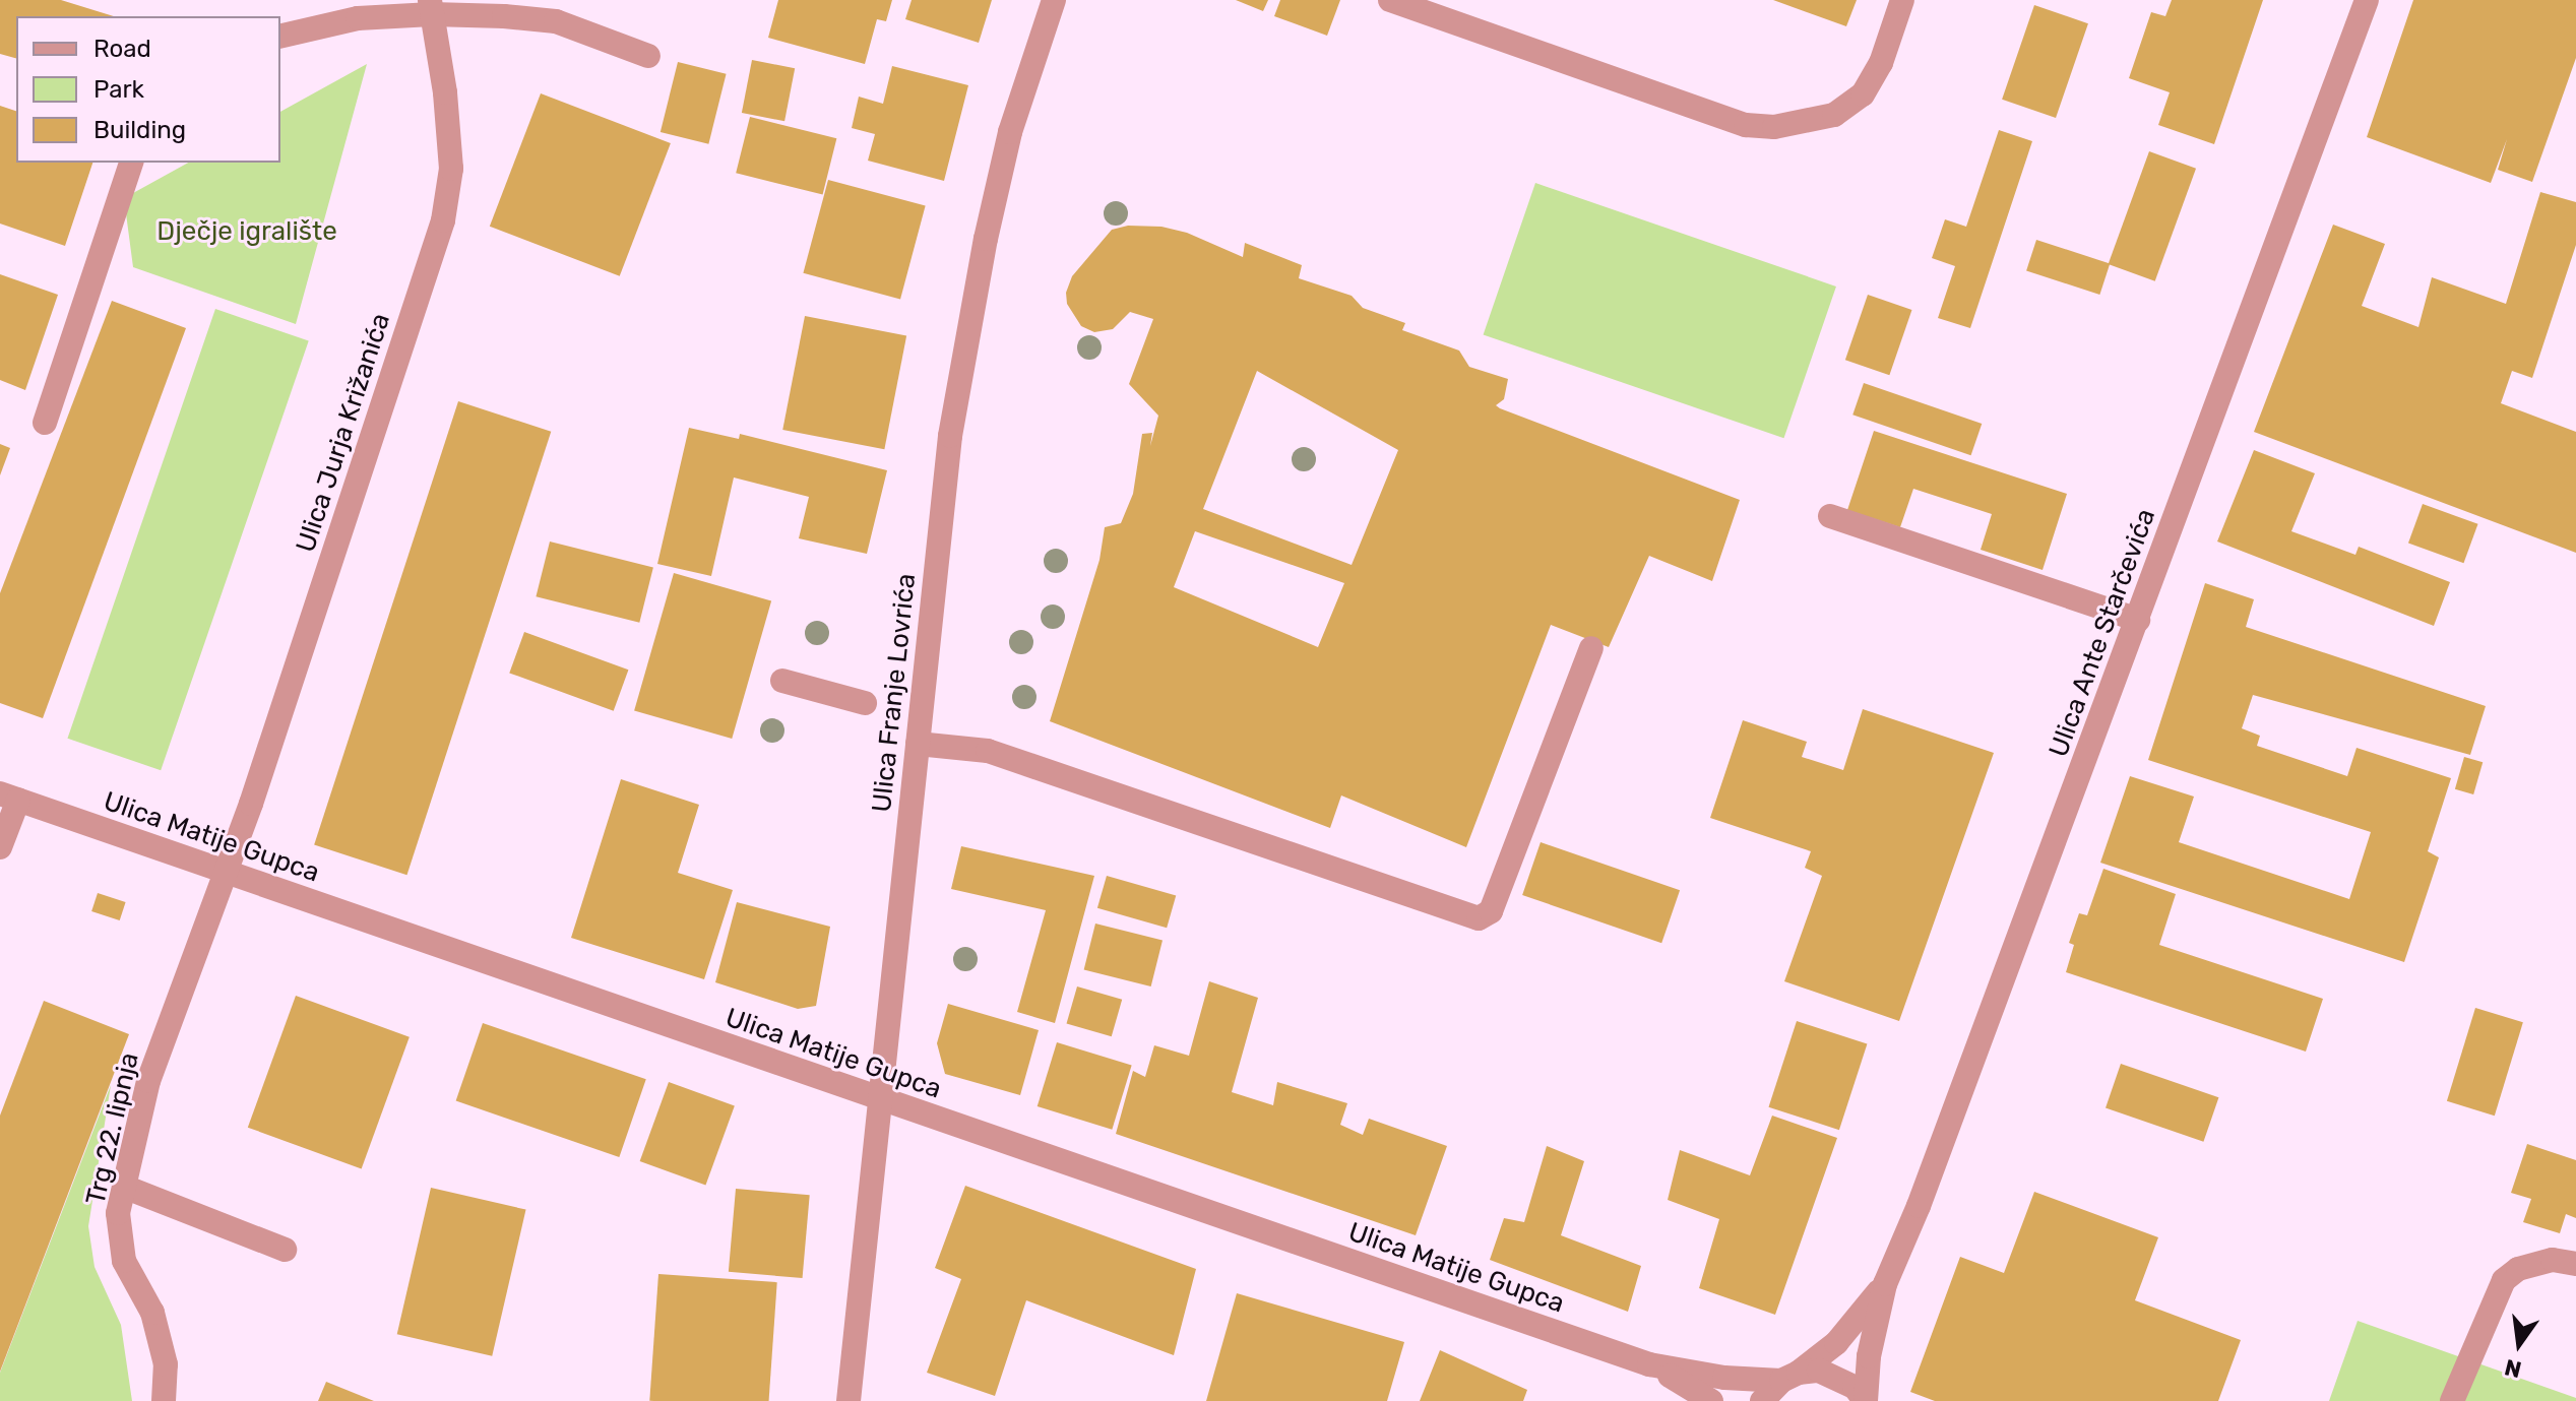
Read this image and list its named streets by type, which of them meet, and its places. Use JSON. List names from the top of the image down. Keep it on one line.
{"streets":{"street":["Ulica Jurja Križanića","Ulica Ante Starčevića","Ulica Franje Lovrića","Ulica Matije Gupca","Trg 22. lipnja"]},"crossings":[["Ulica Jurja Križanića","Ulica Matije Gupca"],["Ulica Jurja Križanića","Trg 22. lipnja"],["Ulica Ante Starčevića","Ulica Matije Gupca"],["Ulica Franje Lovrića","Ulica Matije Gupca"],["Ulica Matije Gupca","Trg 22. lipnja"]],"parks":["Dječje igralište"],"legend":["Road","Park","Building"],"north":"bottom"}
